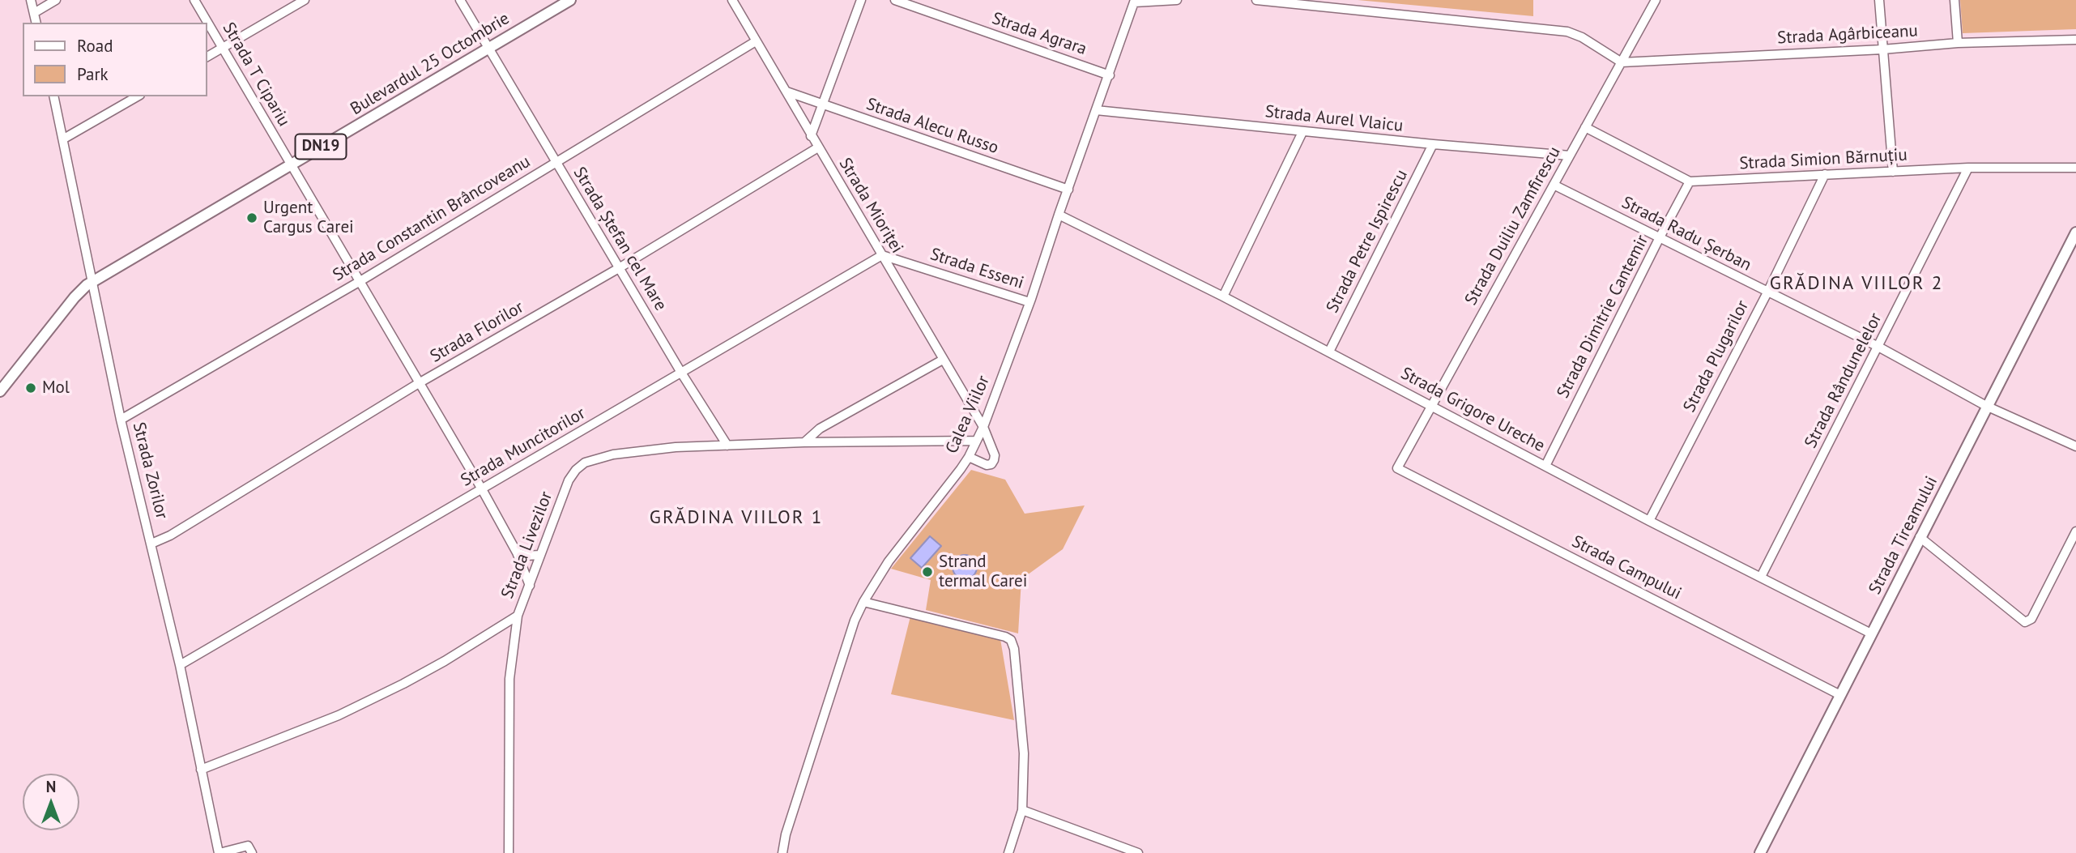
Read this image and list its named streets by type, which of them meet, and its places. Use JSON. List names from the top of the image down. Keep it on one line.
{"streets":{"main road":["Bulevardul 25 Octombrie","DN19","Strada Tireamului"],"street":["Strada Agrara","Strada Agârbiceanu","Strada T Cipariu","Strada Aurel Vlaicu","Strada Alecu Russo","Strada Simion Bărnuțiu","Strada Mioriței","Strada Constantin Brâncoveanu","Strada Duiliu Zamfirescu","Strada Radu Șerban","Strada Ștefan cel Mare","Strada Petre Ispirescu","Strada Esseni","Strada Dimitrie Cantemir","Strada Florilor","Strada Plugarilor","Strada Rândunelelor","Strada Grigore Ureche","Calea Viilor","Strada Muncitorilor","Strada Zorilor","Strada Livezilor","Strada Campului"]},"crossings":[["Strada Agrara","Calea Viilor"],["Strada Agârbiceanu","Strada Duiliu Zamfirescu"],["Bulevardul 25 Octombrie","Strada T Cipariu"],["Bulevardul 25 Octombrie","Strada Ștefan cel Mare"],["Bulevardul 25 Octombrie","Strada Zorilor"],["Strada T Cipariu","Strada Constantin Brâncoveanu"],["Strada T Cipariu","Strada Florilor"],["Strada T Cipariu","Strada Muncitorilor"],["Strada T Cipariu","Strada Livezilor"],["Strada Aurel Vlaicu","Strada Duiliu Zamfirescu"],["Strada Aurel Vlaicu","Strada Petre Ispirescu"],["Strada Aurel Vlaicu","Calea Viilor"],["Strada Alecu Russo","Strada Mioriței"],["Strada Alecu Russo","Calea Viilor"],["Strada Simion Bărnuțiu","Strada Dimitrie Cantemir"],["Strada Simion Bărnuțiu","Strada Plugarilor"],["Strada Simion Bărnuțiu","Strada Rândunelelor"],["Strada Mioriței","Strada Constantin Brâncoveanu"],["Strada Mioriței","Strada Esseni"],["Strada Mioriței","Strada Florilor"],["Strada Mioriței","Calea Viilor"],["Strada Mioriței","Strada Muncitorilor"],["Strada Constantin Brâncoveanu","Strada Ștefan cel Mare"],["Strada Constantin Brâncoveanu","Strada Zorilor"],["Strada Duiliu Zamfirescu","Strada Radu Șerban"],["Strada Duiliu Zamfirescu","Strada Grigore Ureche"],["Strada Duiliu Zamfirescu","Strada Campului"],["Strada Radu Șerban","Strada Dimitrie Cantemir"],["Strada Radu Șerban","Strada Plugarilor"],["Strada Radu Șerban","Strada Rândunelelor"],["Strada Radu Șerban","Strada Tireamului"],["Strada Ștefan cel Mare","Strada Florilor"],["Strada Ștefan cel Mare","Strada Muncitorilor"],["Strada Ștefan cel Mare","Strada Livezilor"],["Strada Petre Ispirescu","Strada Grigore Ureche"],["Strada Esseni","Calea Viilor"],["Strada Esseni","Strada Muncitorilor"],["Strada Dimitrie Cantemir","Strada Grigore Ureche"],["Strada Florilor","Strada Zorilor"],["Strada Plugarilor","Strada Grigore Ureche"],["Strada Rândunelelor","Strada Grigore Ureche"],["Strada Grigore Ureche","Calea Viilor"],["Strada Grigore Ureche","Strada Tireamului"],["Calea Viilor","Strada Livezilor"],["Strada Muncitorilor","Strada Zorilor"],["Strada Zorilor","Strada Livezilor"],["Strada Tireamului","Strada Campului"]],"districts":["GRĂDINA VIILOR 2","GRĂDINA VIILOR 1"],"places":["Urgent Cargus Carei","Mol","Strand termal Carei"],"legend":["Road","Park"],"north":"top"}
